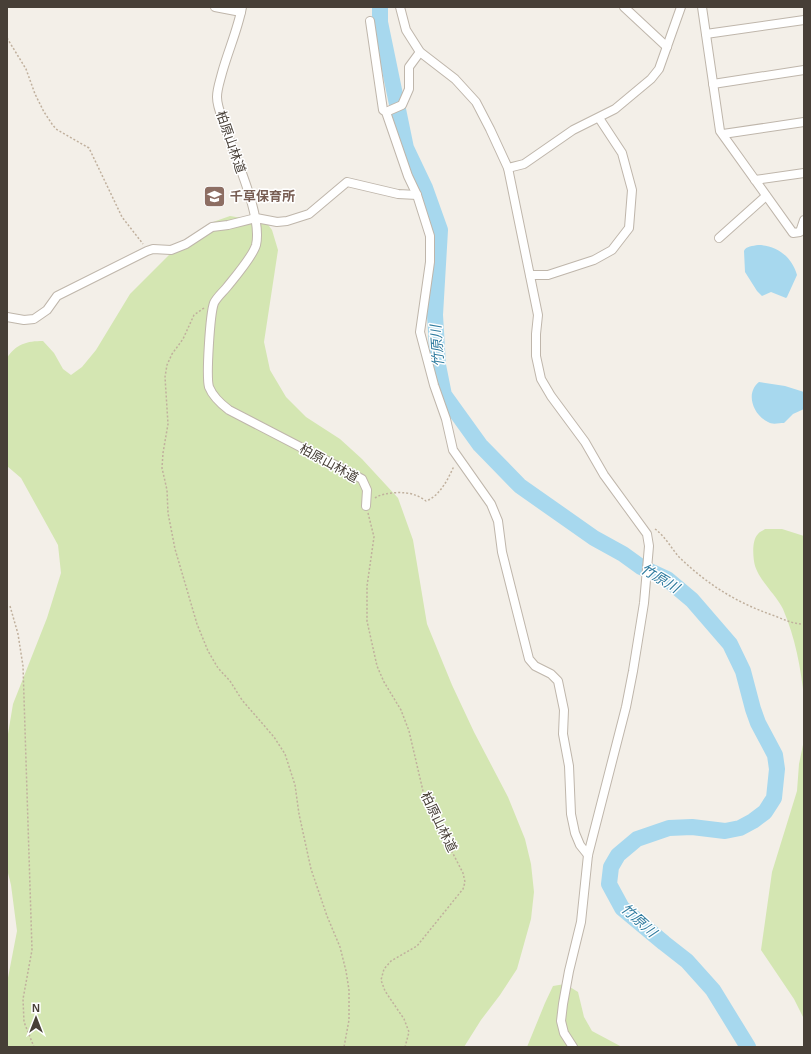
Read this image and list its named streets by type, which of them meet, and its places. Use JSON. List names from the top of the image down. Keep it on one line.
{"streets":{"street":["柏原山林道"]},"water":["竹原川"],"places":{"school or university":["千草保育所"]},"north":"top"}
